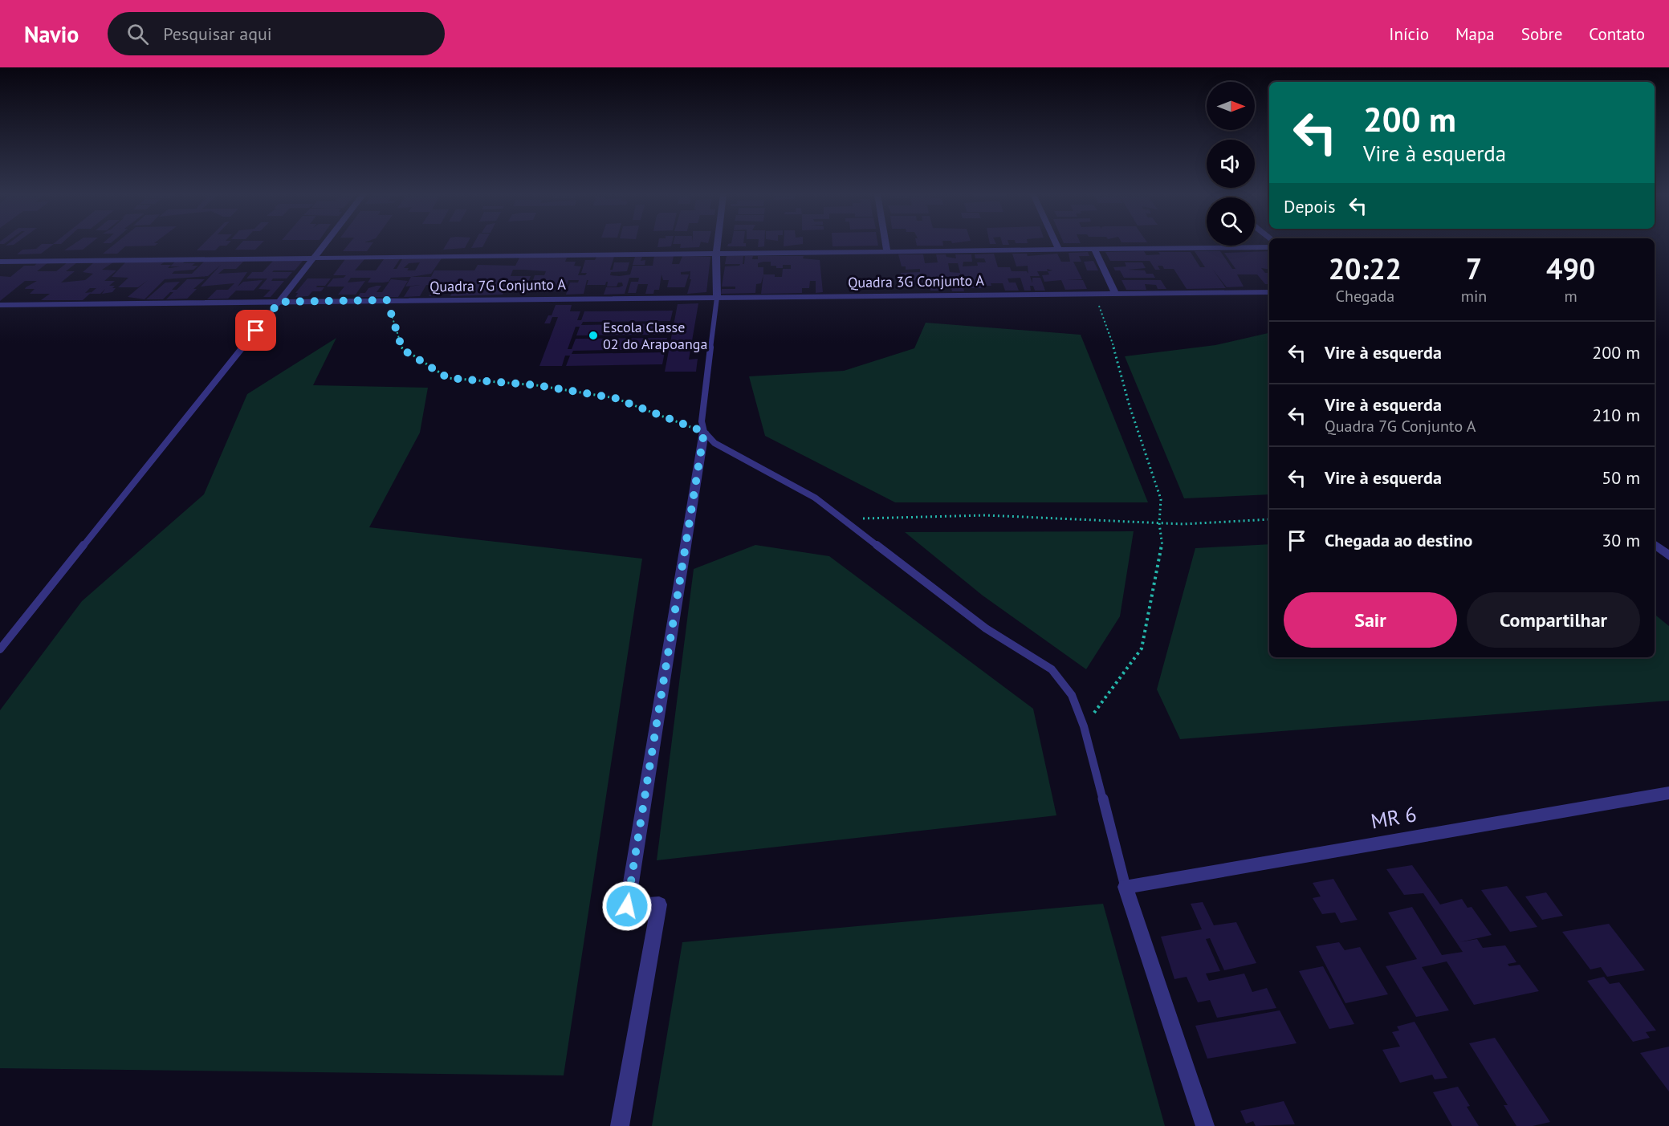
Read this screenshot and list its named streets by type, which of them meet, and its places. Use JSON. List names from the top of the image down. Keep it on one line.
{"streets":{"street":["Quadra 3G Conjunto A","Quadra 7G Conjunto A","MR 6"]},"crossings":[["Quadra 3G Conjunto A","Quadra 7G Conjunto A"]],"places":["Escola Classe 02 do Arapoanga"],"north":"right","page":{"header":"Navio","search":"Pesquisar aqui","nav":["Início","Mapa","Sobre","Contato"],"turn":["200 m","Vire à esquerda"],"then":"Depois","eta":["20:22","Chegada","7","min","490","m"],"list":[{"name":"Vire à esquerda","value":"200 m"},{"name":"Vire à esquerda","note":"Quadra 7G Conjunto A","value":"210 m"},{"name":"Vire à esquerda","value":"50 m"},{"name":"Chegada ao destino","value":"30 m"}],"buttons":["Sair","Compartilhar"]}}
